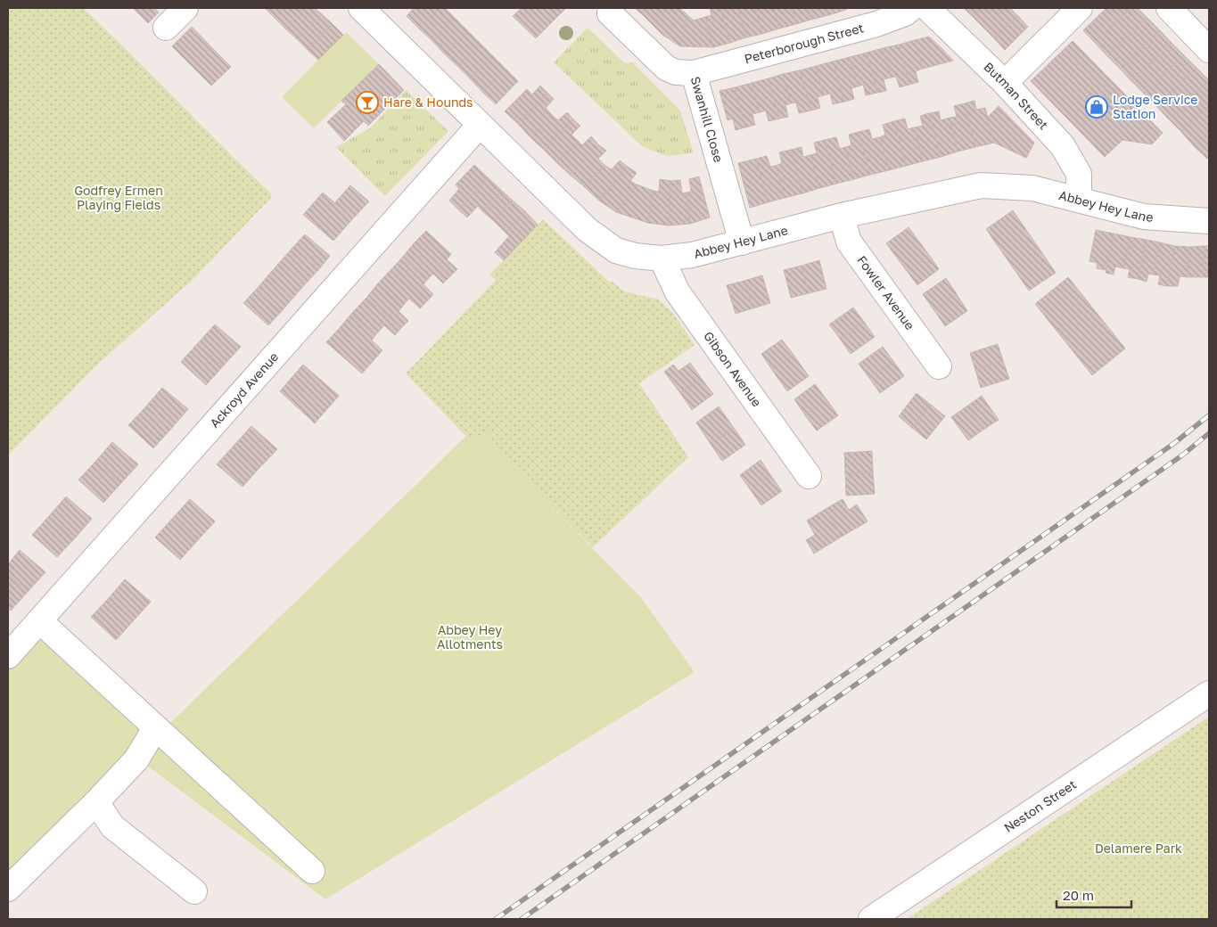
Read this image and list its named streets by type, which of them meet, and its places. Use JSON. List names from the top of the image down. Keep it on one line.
{"streets":{"street":["Peterborough Street","Butman Street","Swanhill Close","Abbey Hey Lane","Fowler Avenue","Gibson Avenue","Ackroyd Avenue","Neston Street"]},"crossings":[["Peterborough Street","Swanhill Close"],["Butman Street","Abbey Hey Lane"],["Swanhill Close","Abbey Hey Lane"],["Abbey Hey Lane","Fowler Avenue"],["Abbey Hey Lane","Gibson Avenue"],["Abbey Hey Lane","Ackroyd Avenue"]],"parks":["Godfrey Ermen Playing Fields","Abbey Hey Allotments","Delamere Park"],"places":{"bar":["Hare & Hounds"],"shop":["Lodge Service Station"]},"scale_bar":"20 m"}
